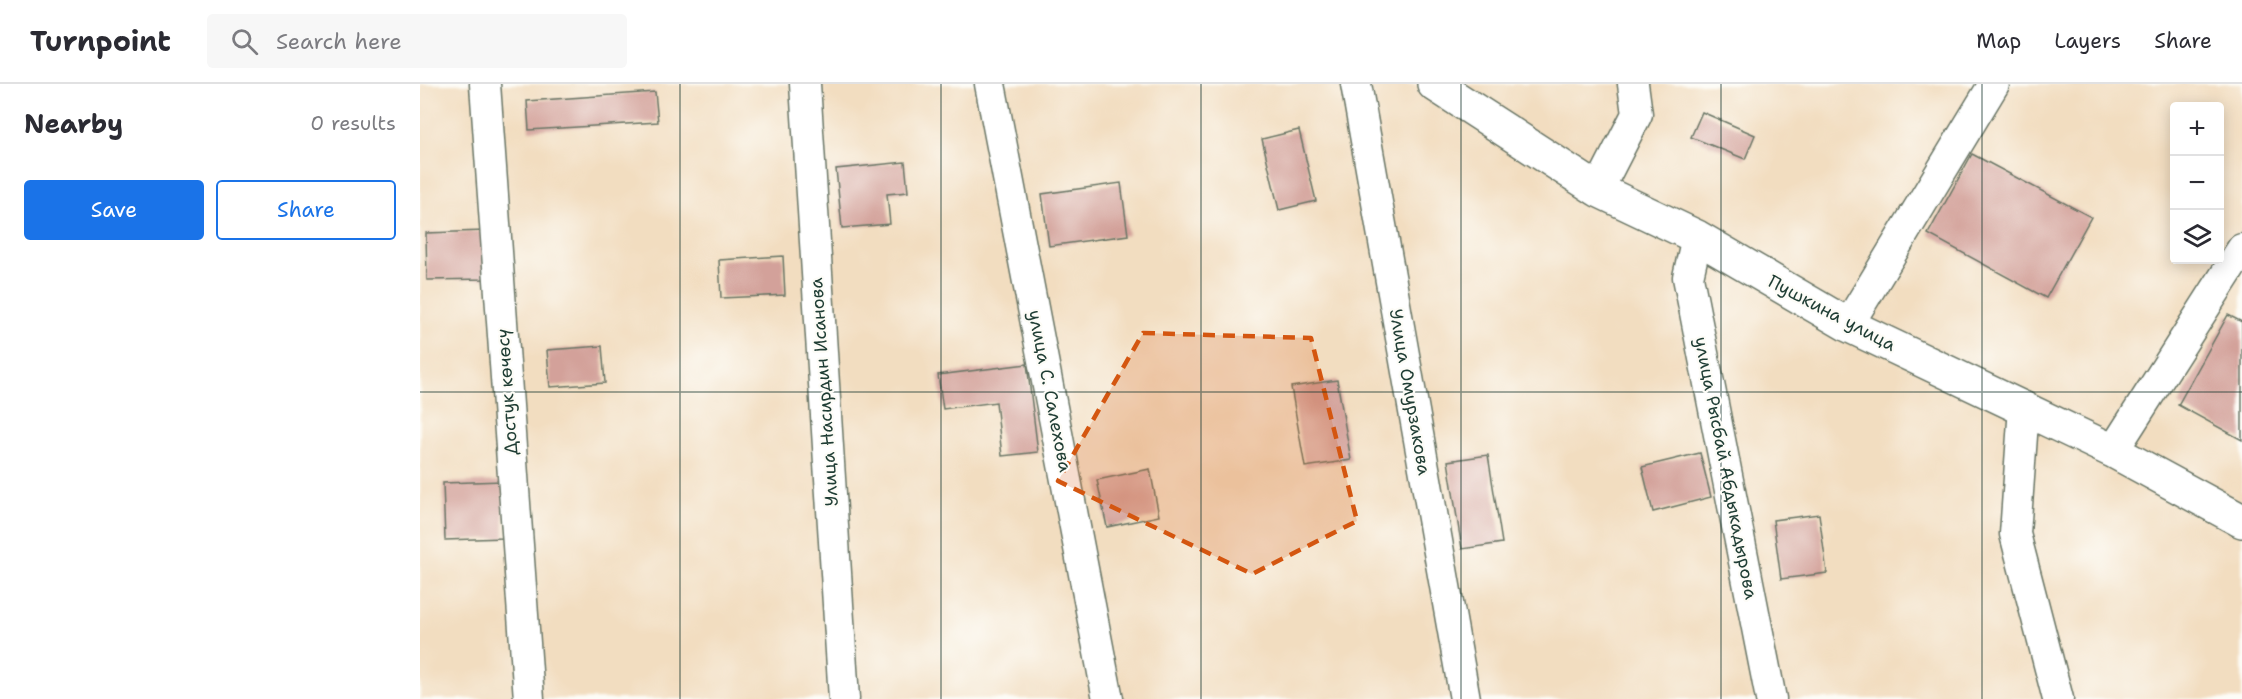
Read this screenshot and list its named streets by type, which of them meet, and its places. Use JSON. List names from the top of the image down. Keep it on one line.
{"streets":{"highway":["Пушкина улица"],"street":["улица С. Салехова","Достук көчөсү","Улица Насирдин Исанова","Улица Омурзакова","улица Рысбай Абдыкадырова"]},"crossings":[["Пушкина улица","улица Рысбай Абдыкадырова"]],"page":{"header":"Turnpoint","search":"Search here","nav":["Map","Layers","Share"],"heading":["Nearby","0 results"],"map_buttons":["+","−"],"buttons":["Save","Share"]}}
